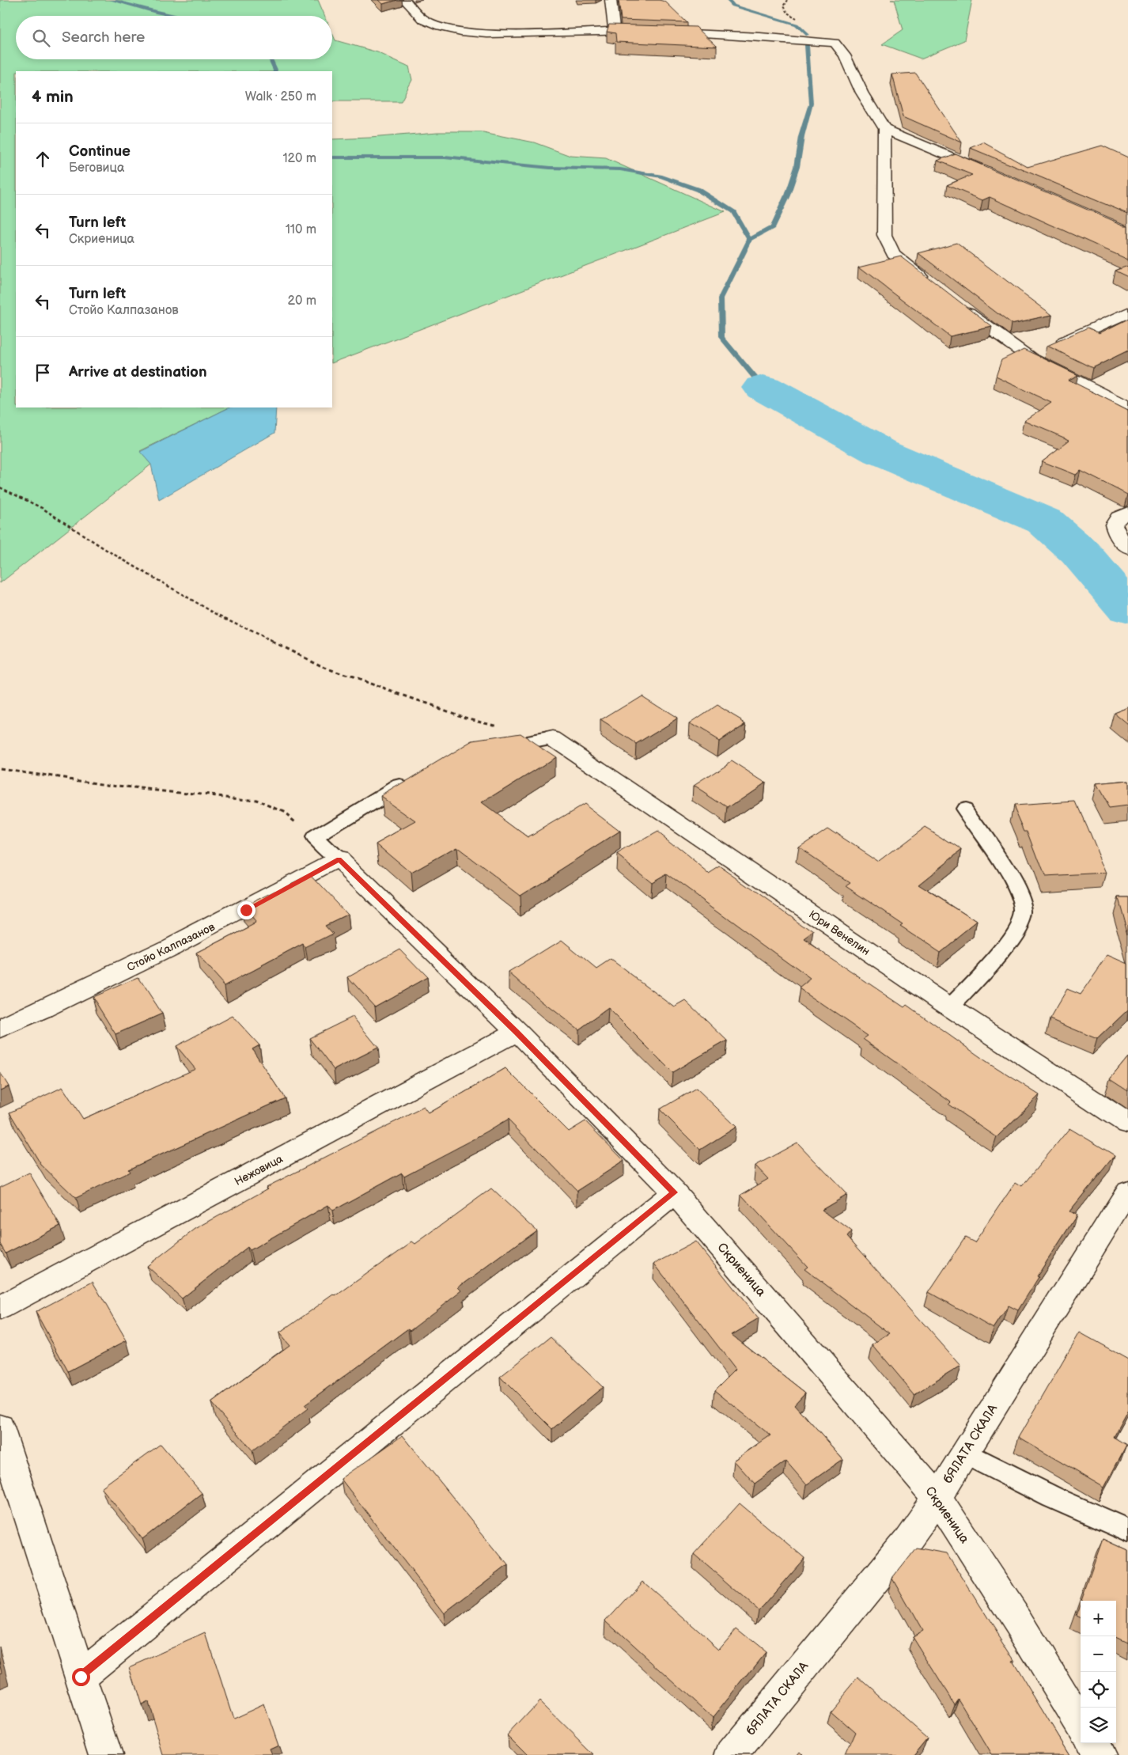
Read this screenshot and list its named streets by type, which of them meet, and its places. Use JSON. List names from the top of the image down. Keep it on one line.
{"streets":{"street":["Юри Венелин","Стойо Калпазанов","Нежовица","Скриеница","бЯЛАТА СКАЛА"]},"crossings":[["Стойо Калпазанов","Скриеница"],["Нежовица","Скриеница"],["Скриеница","бЯЛАТА СКАЛА"]],"page":{"search":"Search here","heading":["4 min","Walk · 250 m"],"list":[["Continue","Беговица","120 m"],["Turn left","Скриеница","110 m"],["Turn left","Стойо Калпазанов","20 m"],"Arrive at destination"],"map_buttons":["+","−"]}}
